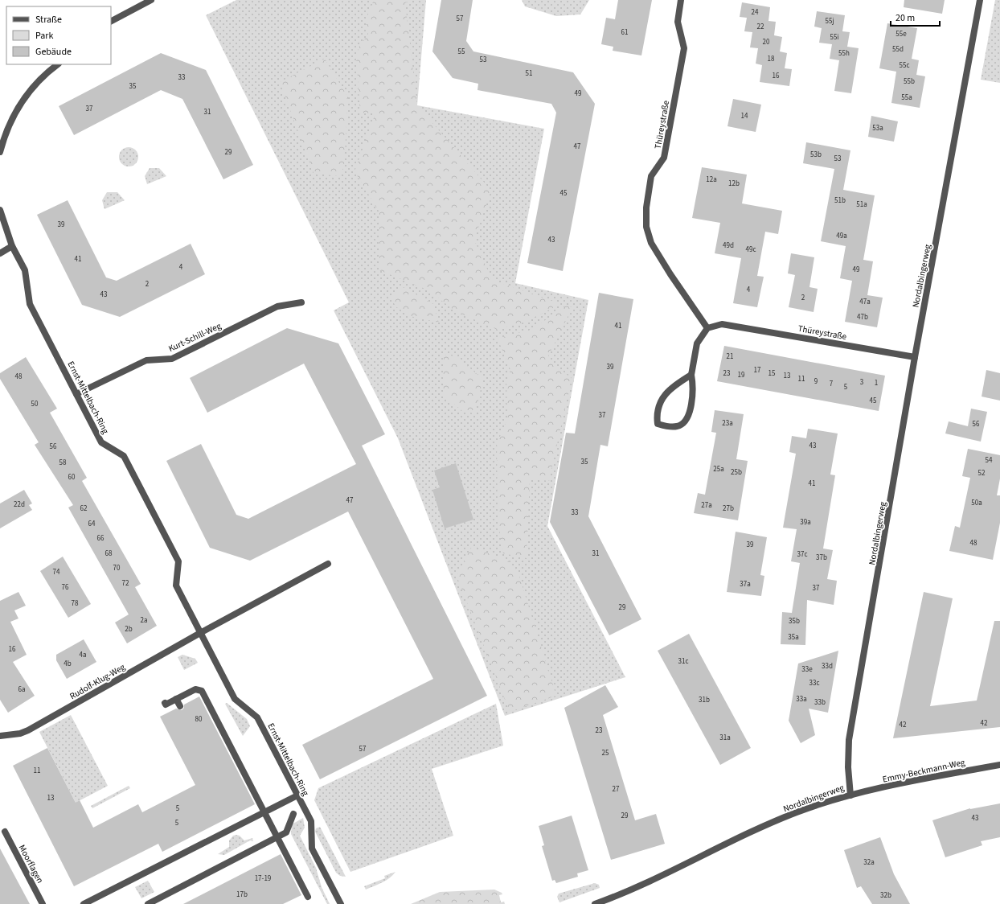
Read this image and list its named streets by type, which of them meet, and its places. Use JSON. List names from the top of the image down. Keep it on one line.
{"streets":{"street":["Thüreystraße","Nordalbingerweg","Kurt-Schill-Weg","Ernst-Mittelbach-Ring","Rudolf-Klug-Weg","Emmy-Beckmann-Weg","Moorflagen"]},"crossings":[["Thüreystraße","Nordalbingerweg"],["Nordalbingerweg","Emmy-Beckmann-Weg"],["Kurt-Schill-Weg","Ernst-Mittelbach-Ring"],["Ernst-Mittelbach-Ring","Rudolf-Klug-Weg"]],"house_numbers":["24","57","55j","22","61","55e","55i","20","55d","55","55h","18","53","55c","51","16","33","55b","35","49","55a","37","31","14","53a","47","29","53b","53","12a","12b","45","51b","51a","39","49a","43","49d","49c","41","4","49","2","4","43","2","47a","47b","41","21","39","17","23","15","19","13","48","11","9","3","1","7","5","45","50","37","23a","56","43","56","54","35","58","25a","25b","52","60","41","47","50a","22d","27a","62","27b","33","39a","64","66","48","39","68","31","37c","37b","70","74","72","37a","76","37","78","29","2a","35b","2b","35a","16","4a","31c","4b","33d","33e","33c","6a","33a","31b","33b","80","42","42","23","31a","57","25","11","27","13","5","29","43","5","32a","17-19","17b","32b"],"legend":["Straße","Park","Gebäude"],"scale_bar":"20 m"}
